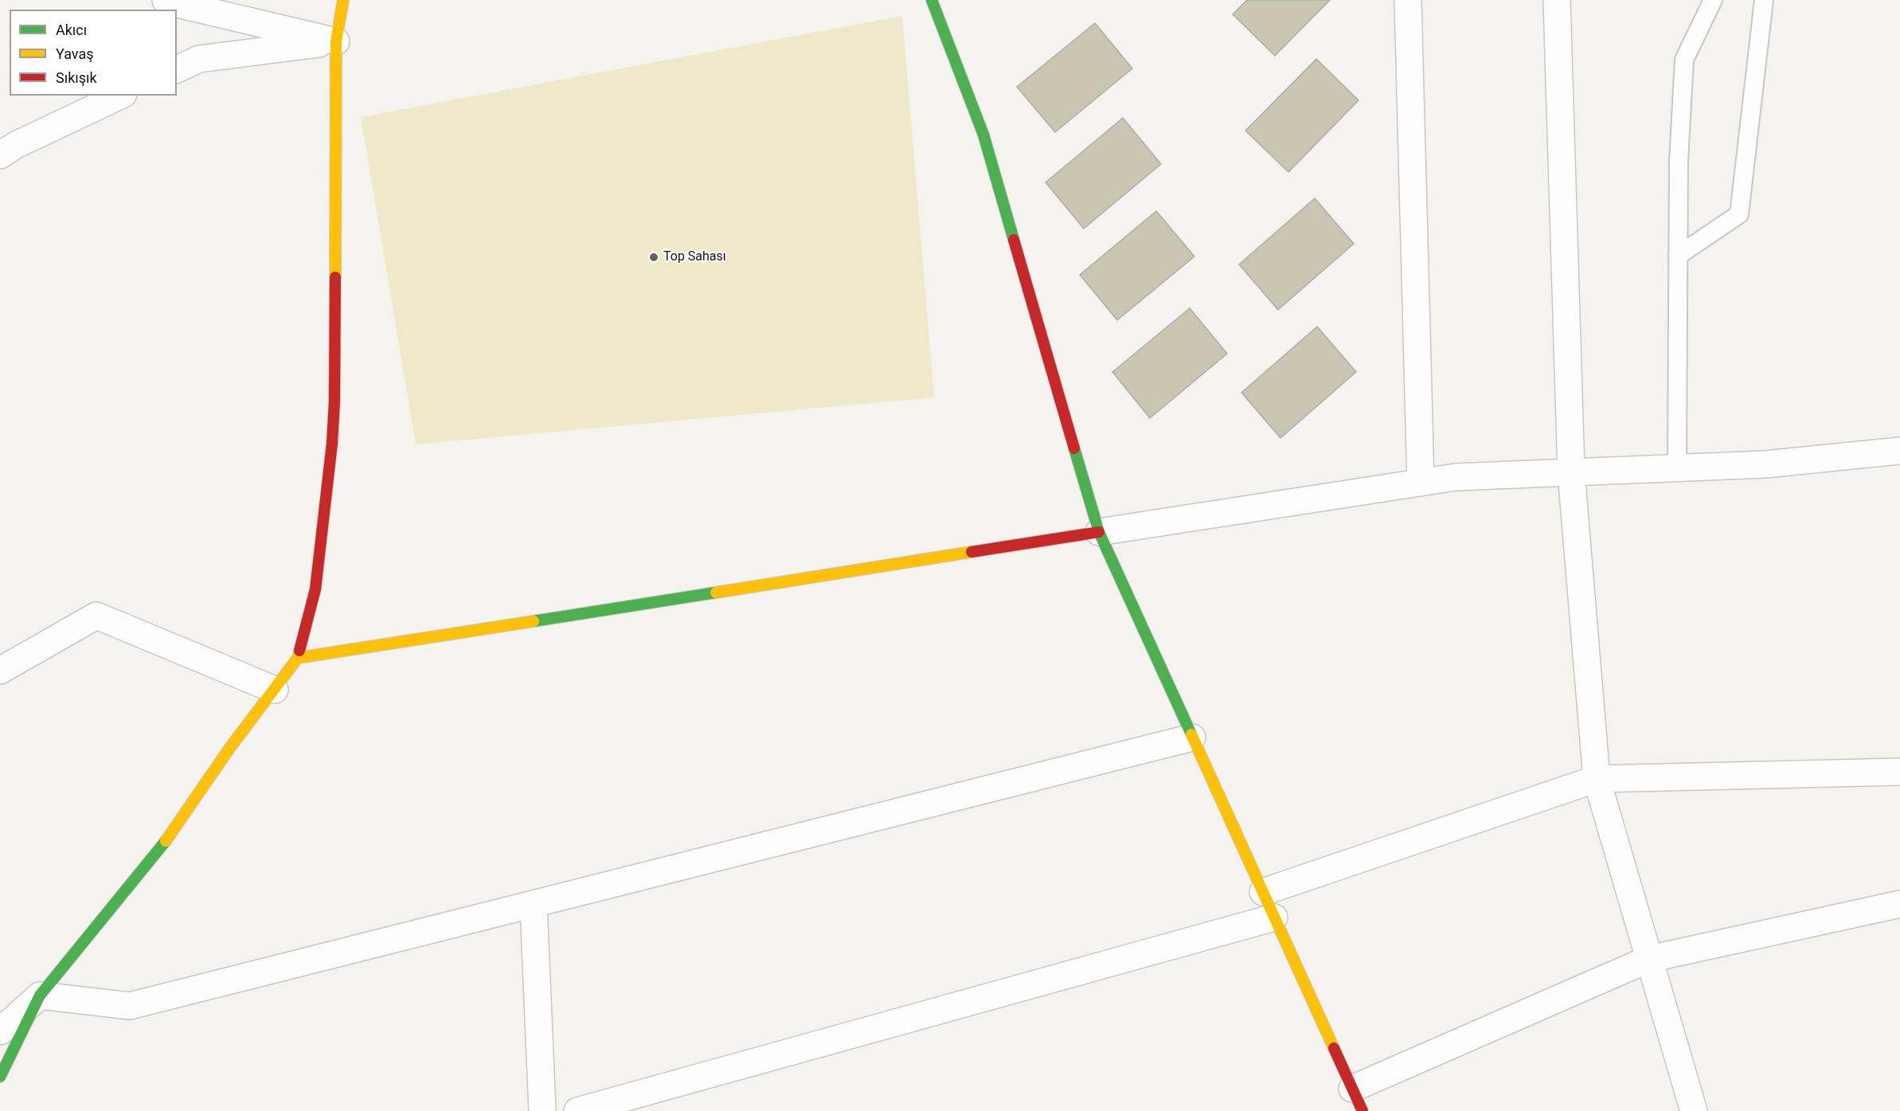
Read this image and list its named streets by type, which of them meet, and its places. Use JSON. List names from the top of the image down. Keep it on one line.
{"places":["Top Sahası"],"legend":["Akıcı","Yavaş","Sıkışık"]}
